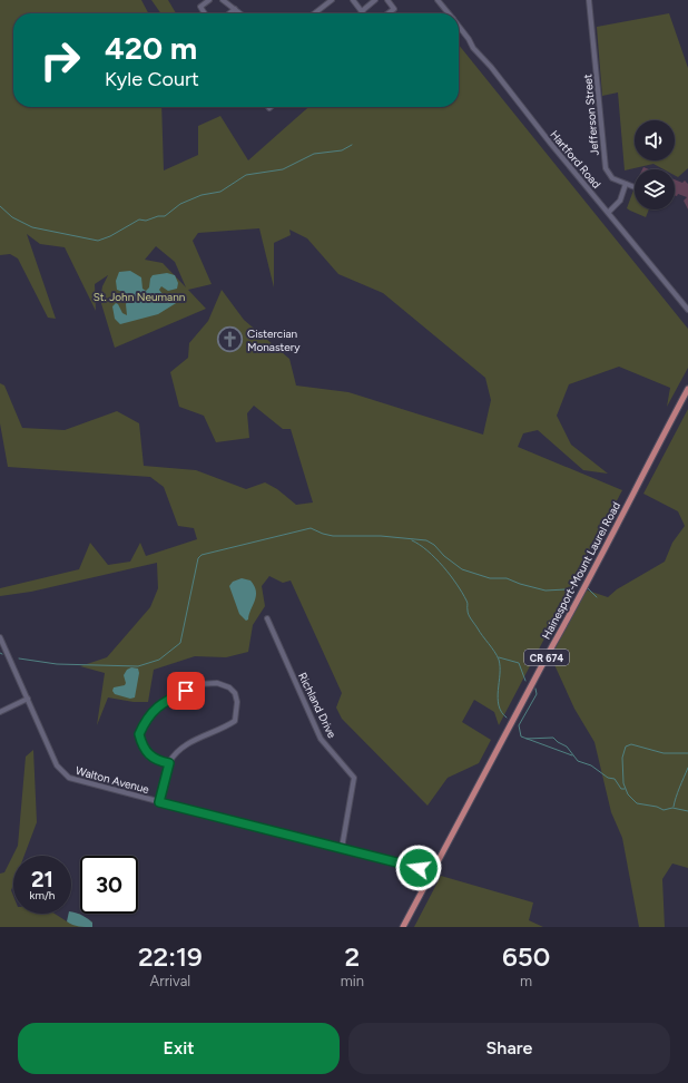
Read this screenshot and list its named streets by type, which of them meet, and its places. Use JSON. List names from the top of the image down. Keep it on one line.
{"streets":{"main road":["Hainesport-Mount Laurel Road","CR 674"],"street":["Jefferson Street","Hartford Road","Richland Drive","Walton Avenue"]},"crossings":[["Hainesport-Mount Laurel Road","Walton Avenue"],["Richland Drive","Walton Avenue"]],"parks":["St. John Neumann"],"places":{"church":["Cistercian Monastery"]},"page":{"turn":["420 m","Kyle Court"],"speed":"21 km/h","limit":"30","eta":["22:19","Arrival","2","min","650","m"],"buttons":["Exit","Share"]}}
